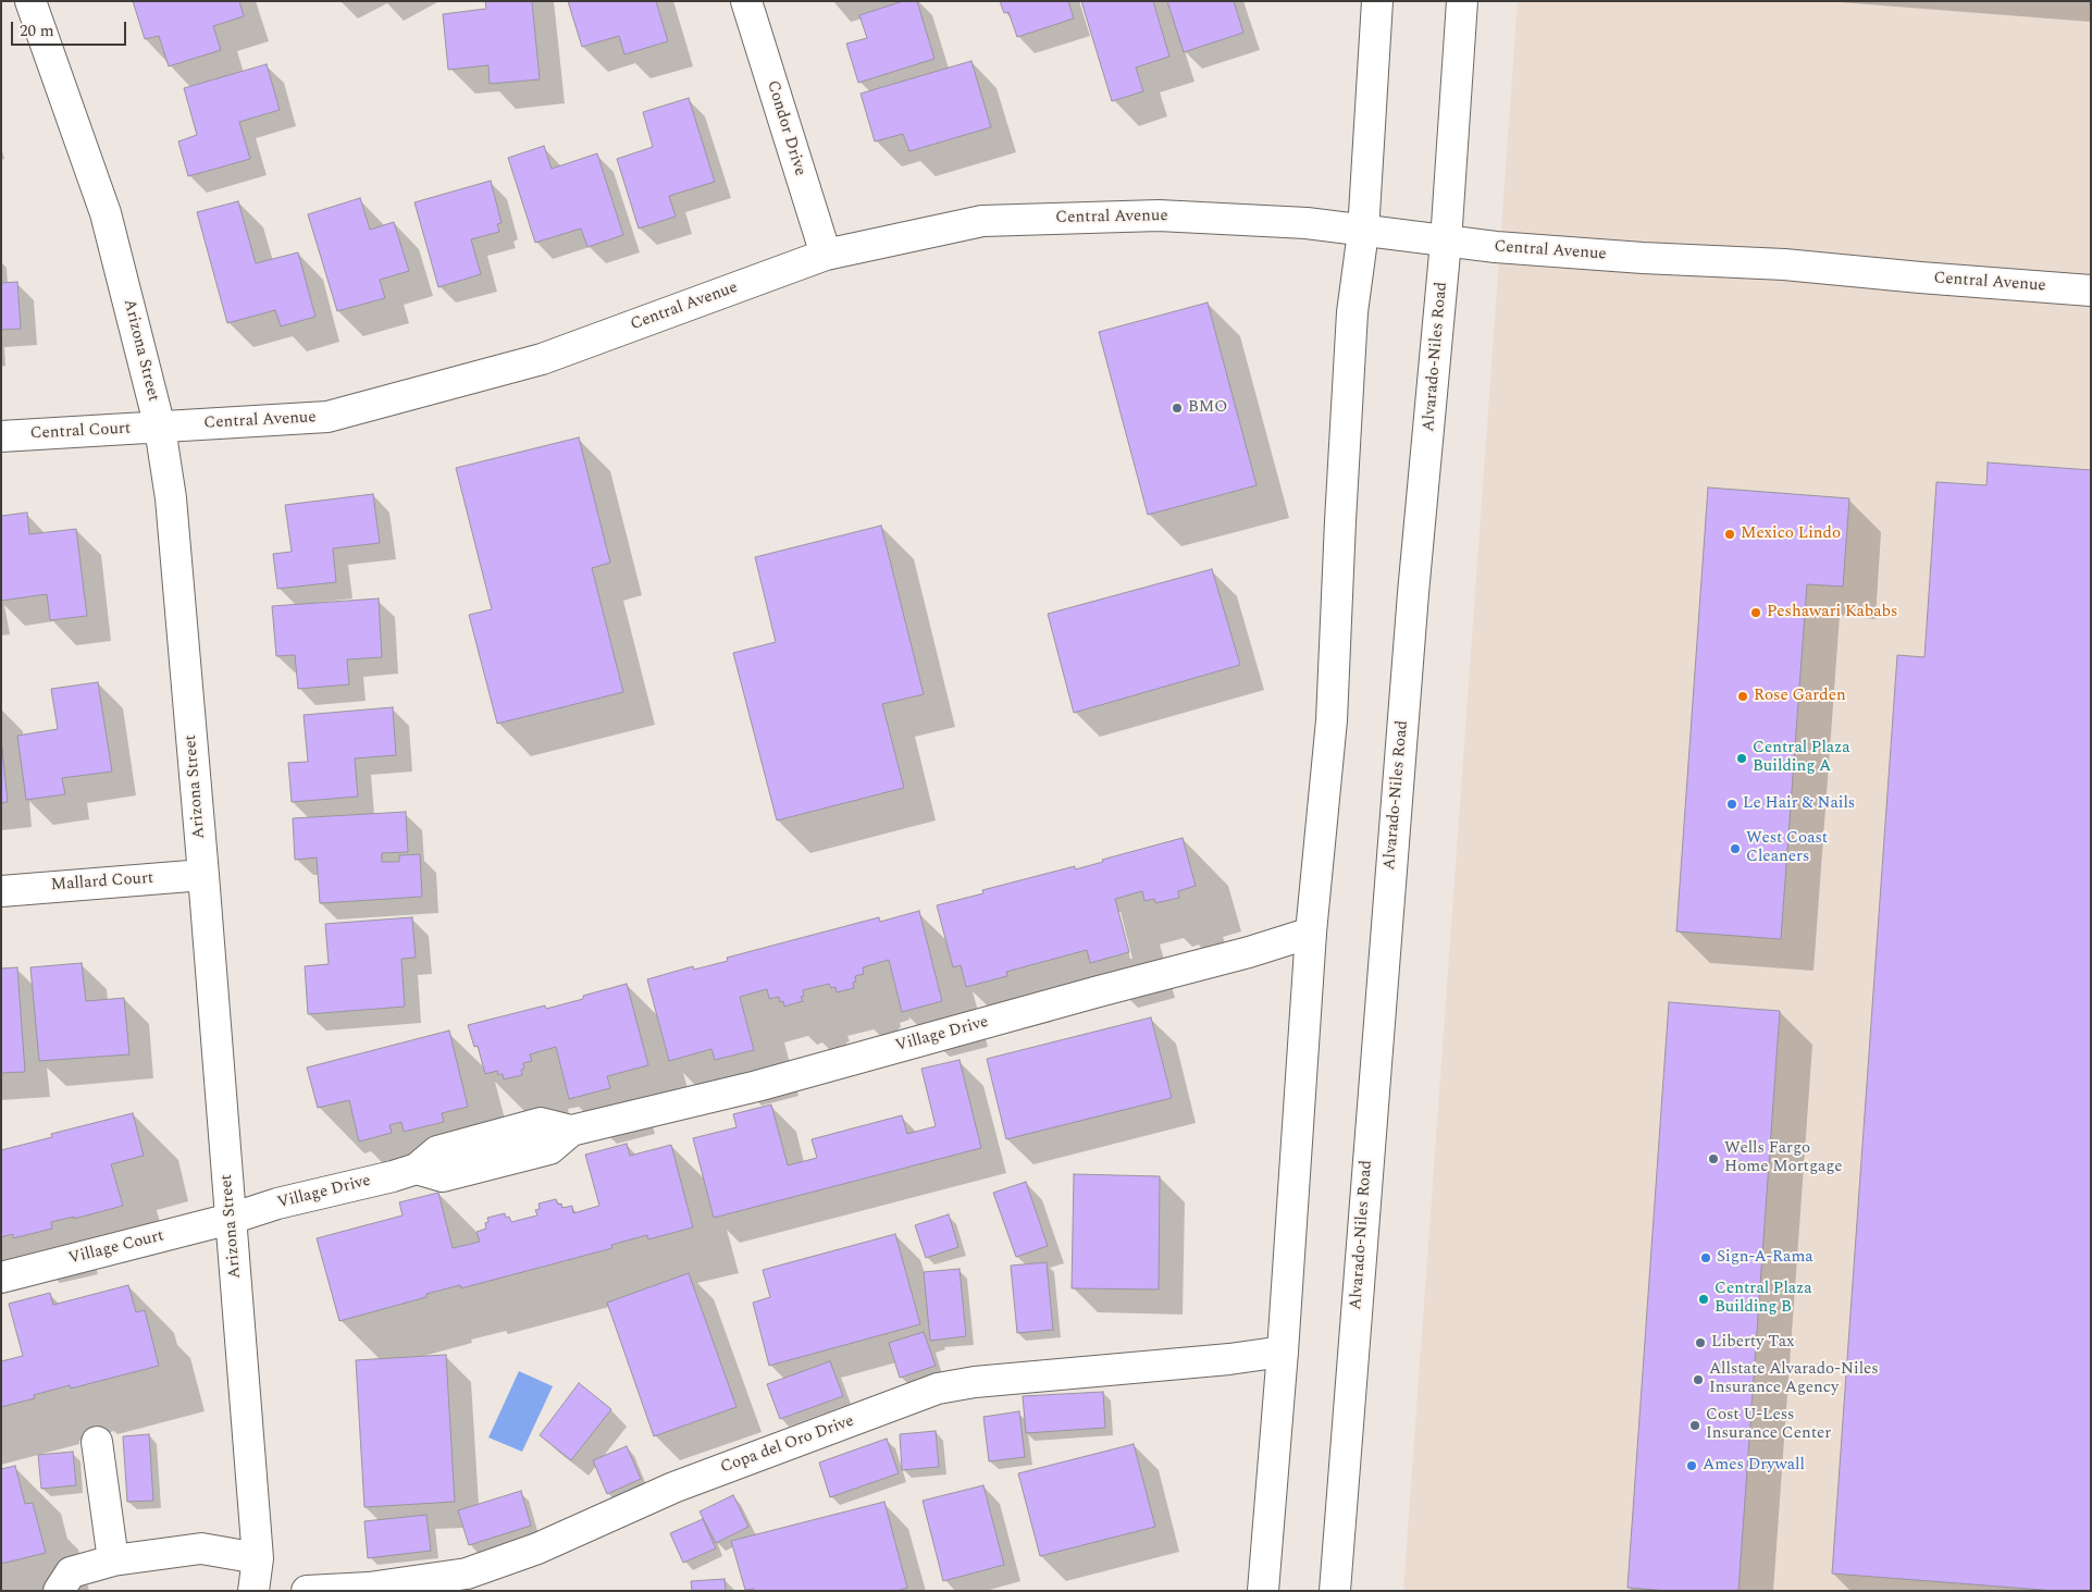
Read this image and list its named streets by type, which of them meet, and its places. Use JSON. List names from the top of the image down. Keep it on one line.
{"streets":{"street":["Condor Drive","Central Avenue","Arizona Street","Alvarado-Niles Road","Central Court","Mallard Court","Village Drive","Village Court","Copa del Oro Drive"]},"crossings":[["Condor Drive","Central Avenue"],["Central Avenue","Arizona Street"],["Central Avenue","Alvarado-Niles Road"],["Central Avenue","Central Court"],["Arizona Street","Central Court"],["Arizona Street","Mallard Court"],["Arizona Street","Village Drive"],["Arizona Street","Village Court"],["Village Drive","Village Court"]],"places":["BMO","Mexico Lindo","Peshawari Kababs","Rose Garden","Central Plaza Building A","Le Hair & Nails","West Coast Cleaners","Wells Fargo Home Mortgage","Sign-A-Rama","Central Plaza Building B","Liberty Tax","Allstate Alvarado-Niles Insurance Agency","Cost U-Less Insurance Center","Ames Drywall"],"scale_bar":"20 m"}
